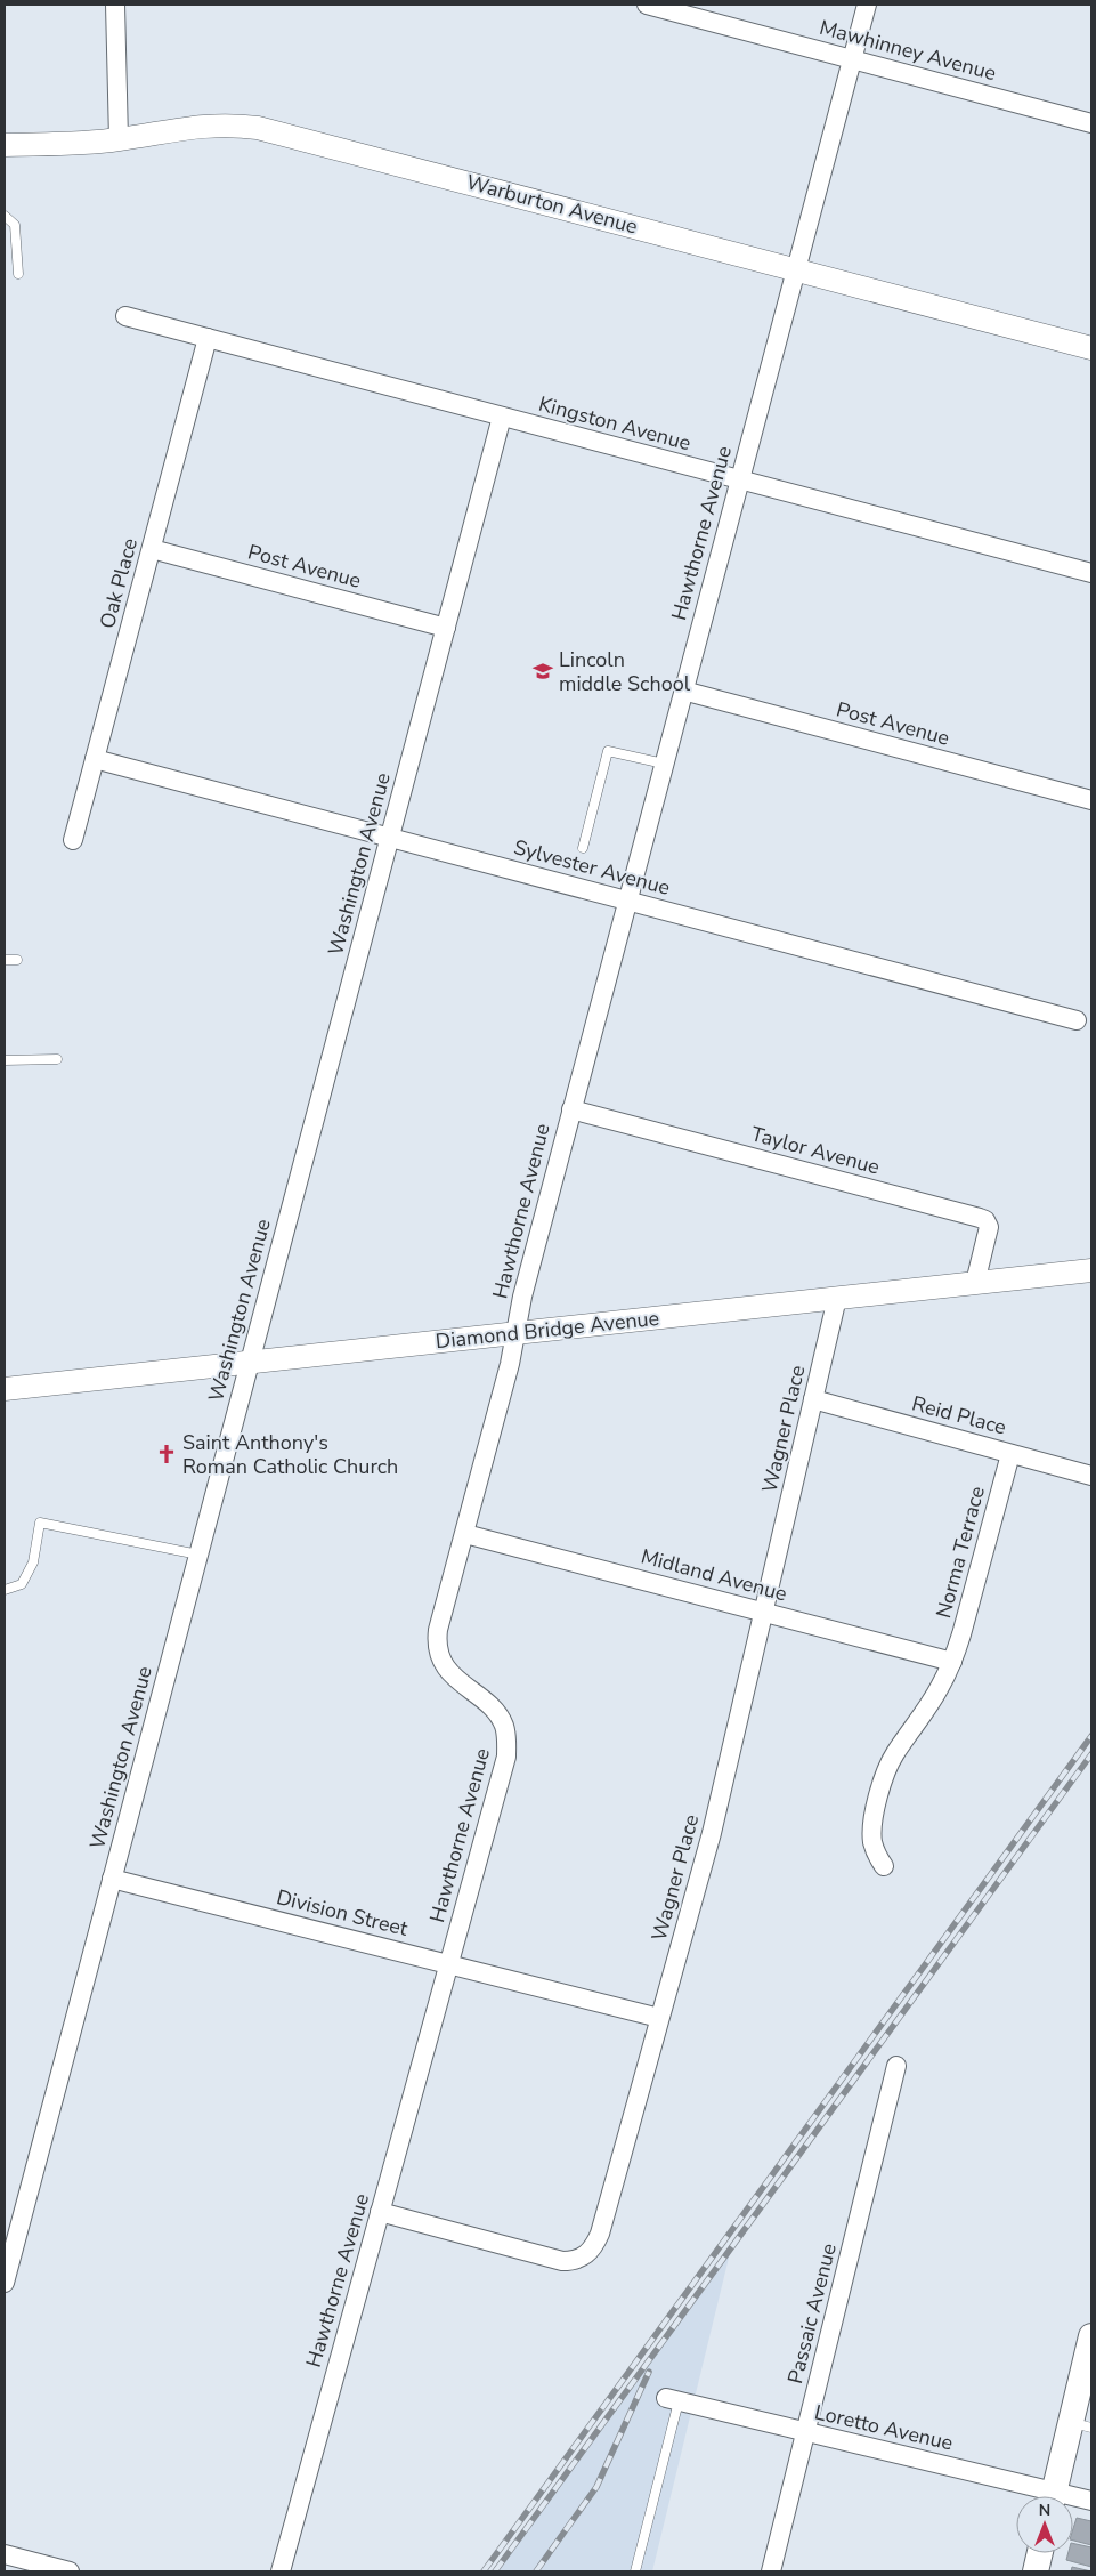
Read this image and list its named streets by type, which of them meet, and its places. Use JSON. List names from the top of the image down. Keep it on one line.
{"streets":{"street":["Mawhinney Avenue","Warburton Avenue","Kingston Avenue","Hawthorne Avenue","Post Avenue","Oak Place","Washington Avenue","Sylvester Avenue","Taylor Avenue","Diamond Bridge Avenue","Reid Place","Wagner Place","Norma Terrace","Midland Avenue","Division Street","Passaic Avenue","Loretto Avenue"]},"crossings":[["Mawhinney Avenue","Hawthorne Avenue"],["Warburton Avenue","Hawthorne Avenue"],["Kingston Avenue","Hawthorne Avenue"],["Kingston Avenue","Oak Place"],["Kingston Avenue","Washington Avenue"],["Hawthorne Avenue","Post Avenue"],["Hawthorne Avenue","Sylvester Avenue"],["Hawthorne Avenue","Taylor Avenue"],["Hawthorne Avenue","Diamond Bridge Avenue"],["Hawthorne Avenue","Wagner Place"],["Hawthorne Avenue","Midland Avenue"],["Hawthorne Avenue","Division Street"],["Post Avenue","Oak Place"],["Post Avenue","Washington Avenue"],["Oak Place","Sylvester Avenue"],["Washington Avenue","Sylvester Avenue"],["Washington Avenue","Diamond Bridge Avenue"],["Washington Avenue","Division Street"],["Taylor Avenue","Diamond Bridge Avenue"],["Diamond Bridge Avenue","Wagner Place"],["Reid Place","Wagner Place"],["Reid Place","Norma Terrace"],["Wagner Place","Midland Avenue"],["Wagner Place","Division Street"],["Norma Terrace","Midland Avenue"],["Passaic Avenue","Loretto Avenue"]],"places":{"school or university":["Lincoln middle School"],"church":["Saint Anthony's Roman Catholic Church"]},"north":"top"}
